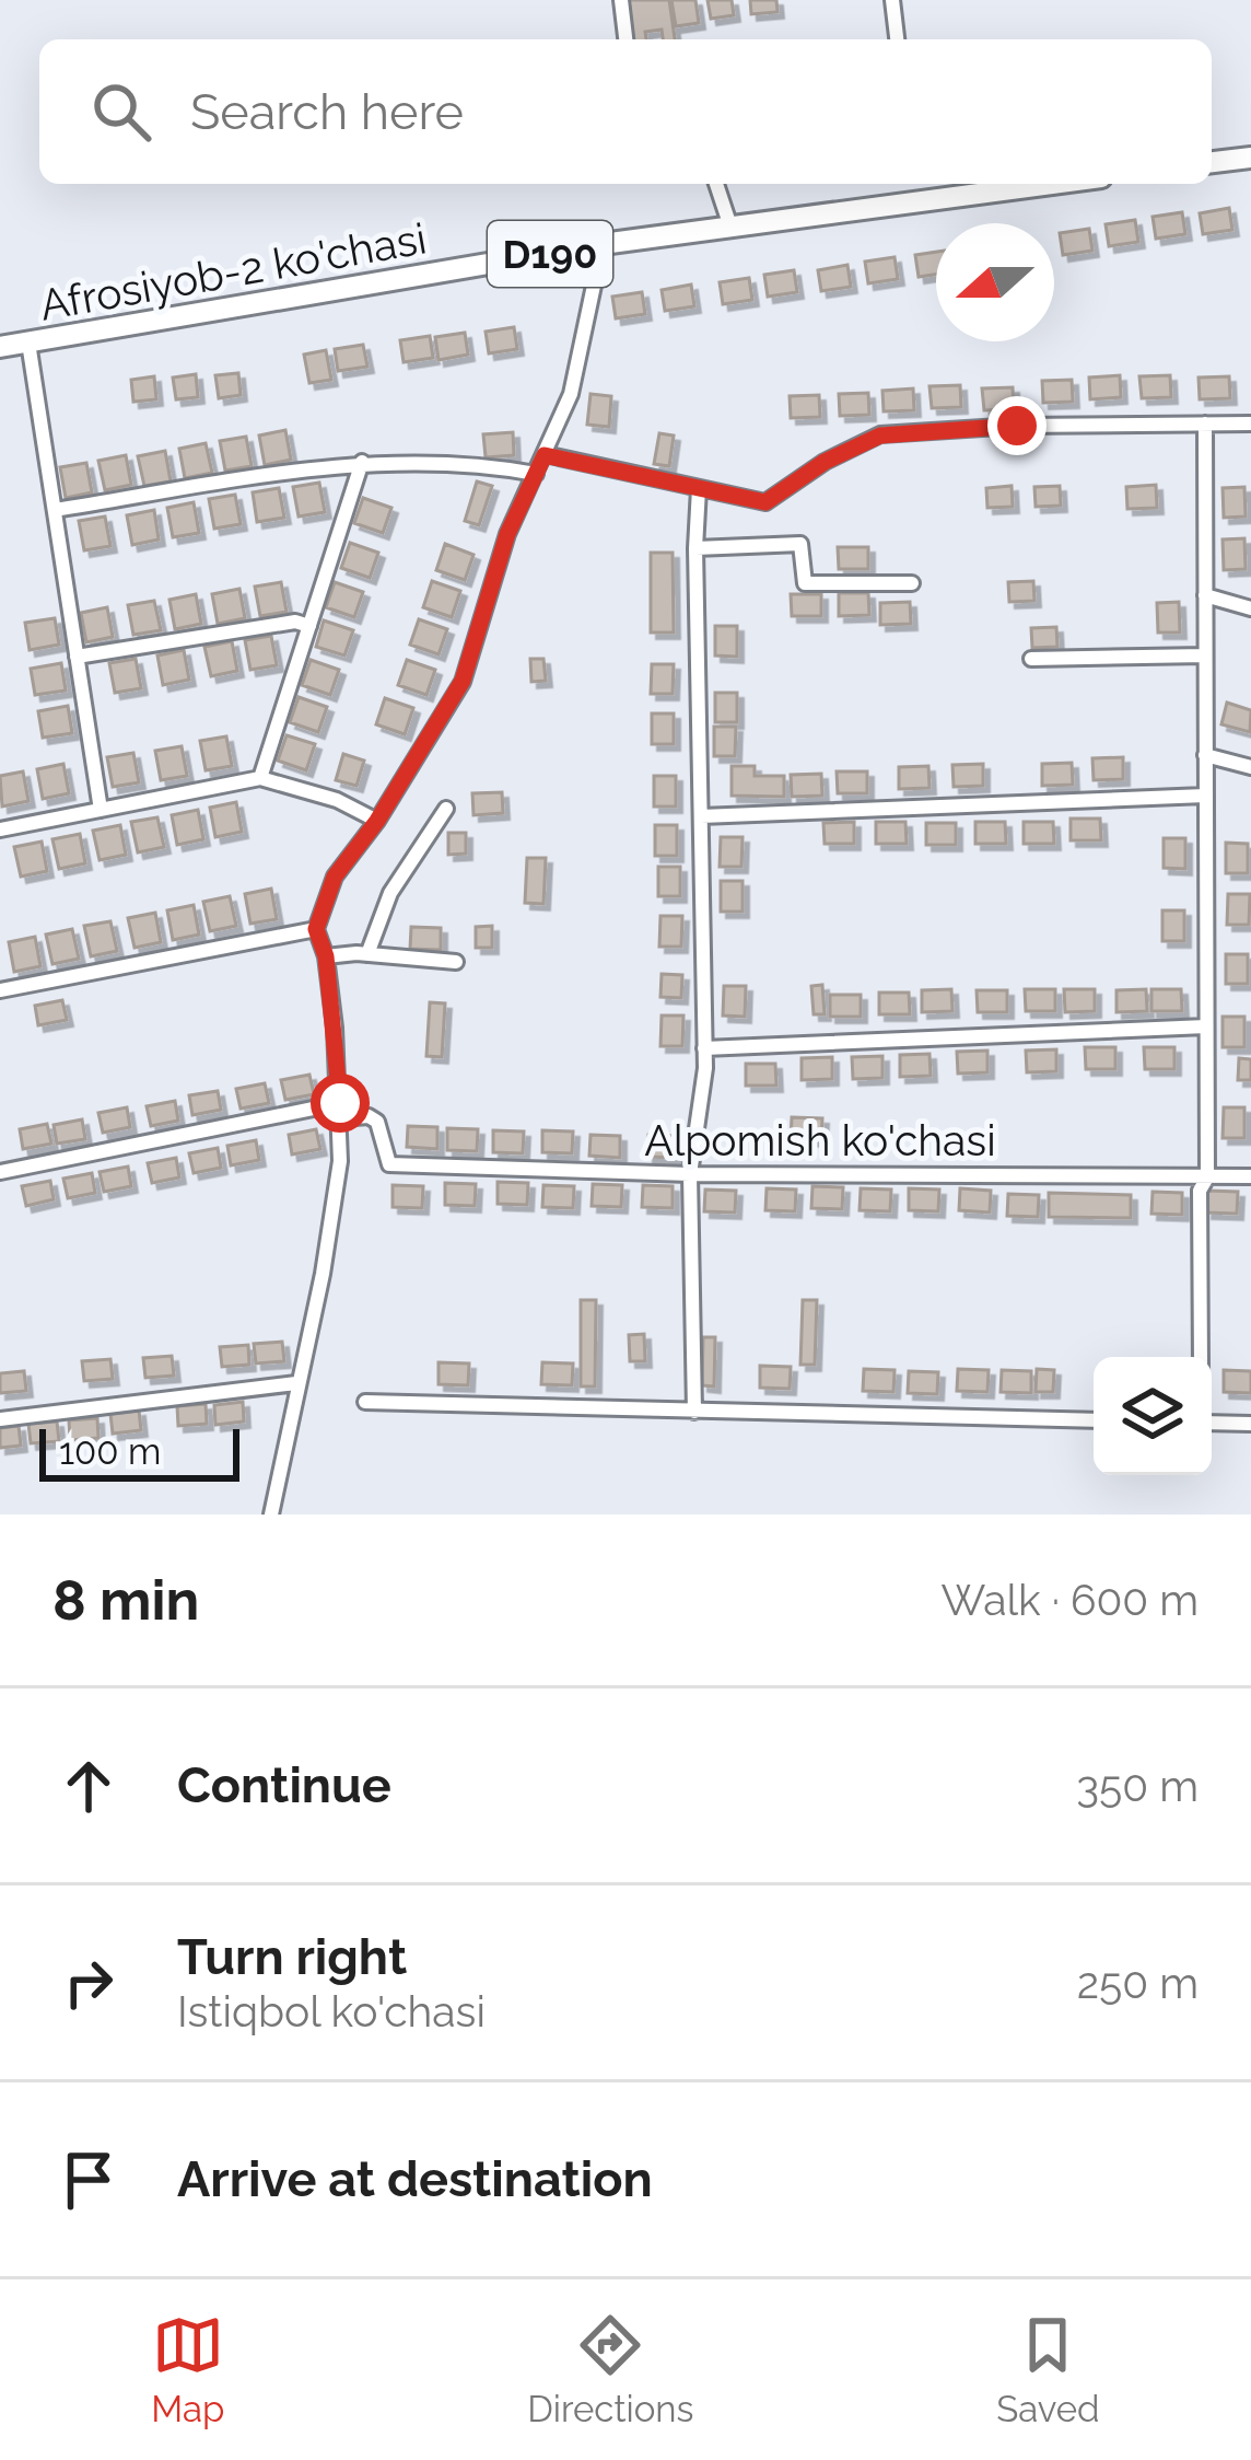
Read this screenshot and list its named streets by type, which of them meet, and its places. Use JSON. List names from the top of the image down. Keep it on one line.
{"streets":{"main road":["D190","Afrosiyob-2 ko'chasi"],"street":["Alpomish ko'chasi"]},"scale_bar":"100 m","north":"left","page":{"search":"Search here","scale":"100 m","heading":["8 min","Walk · 600 m"],"list":[["Continue","350 m"],["Turn right","Istiqbol ko'chasi","250 m"],"Arrive at destination"],"nav":["Map","Directions","Saved"]}}
